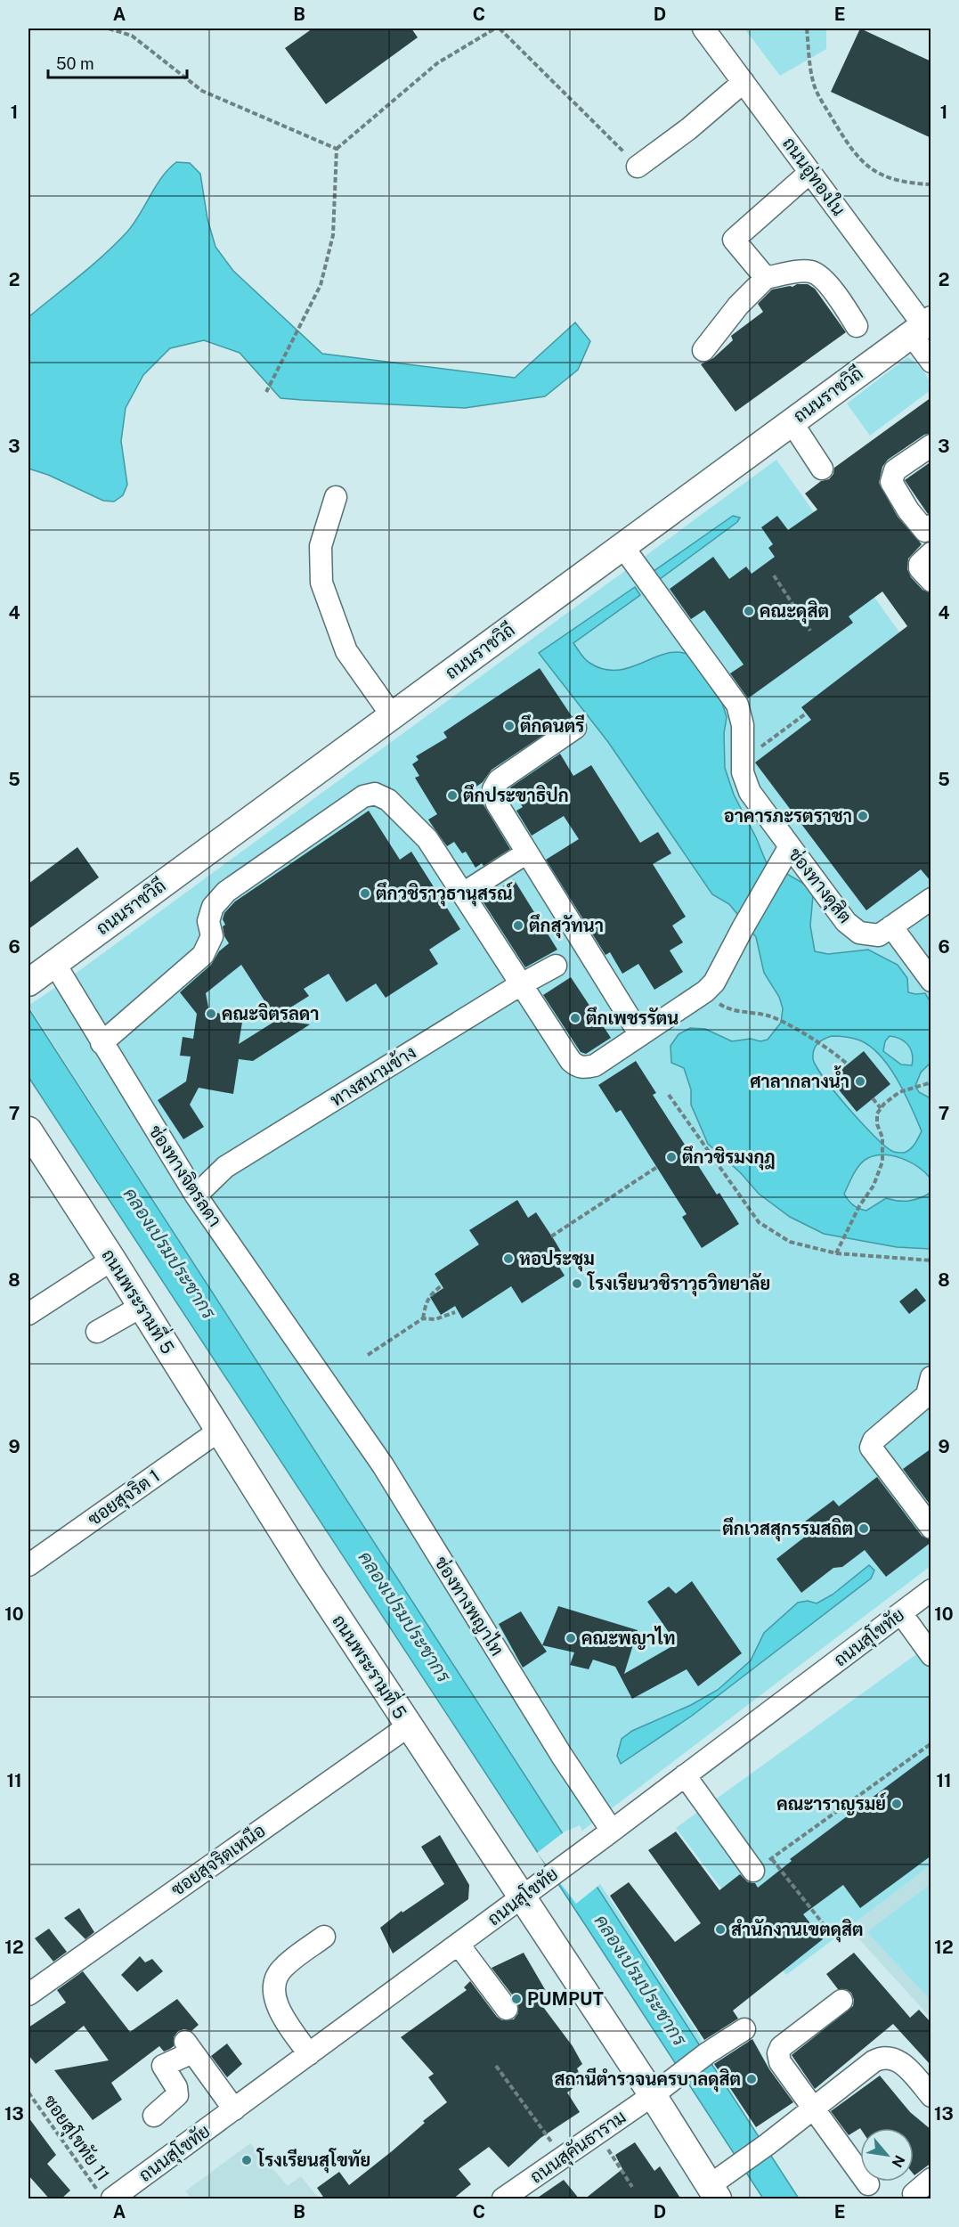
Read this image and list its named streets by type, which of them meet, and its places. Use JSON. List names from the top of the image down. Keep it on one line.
{"streets":{"main road":["ถนนราชวิถี","ถนนพระรามที่ 5"],"street":["ถนนอู่ทองใน","ช่องทางดุสิต","ทางสนามข้าง","ช่องทางจิตรลดา","ซอยสุจริต 1","ช่องทางพญาไท","ถนนสุโขทัย","ซอยสุจริตเหนือ","ถนนสุคันธาราม"],"path":["ซอยสุโขทัย 11"]},"crossings":[["ถนนอู่ทองใน","ถนนราชวิถี"],["ถนนราชวิถี","ช่องทางดุสิต"],["ถนนราชวิถี","ช่องทางจิตรลดา"],["ทางสนามข้าง","ช่องทางจิตรลดา"],["ช่องทางจิตรลดา","ช่องทางพญาไท"],["ถนนพระรามที่ 5","ซอยสุจริต 1"],["ถนนพระรามที่ 5","ถนนสุโขทัย"],["ถนนพระรามที่ 5","ซอยสุจริตเหนือ"],["ถนนพระรามที่ 5","ถนนสุคันธาราม"],["ช่องทางพญาไท","ถนนสุโขทัย"],["ถนนสุโขทัย","ซอยสุโขทัย 11"]],"water":["คลองเปรมประชากร"],"places":["คณะดุสิต","ตึกดนตรี","ตึกประขาธิปก","อาคารภะรตราชา","ตึกวชิราวุธานุสรณ์","ตึกสุวัทนา","คณะจิตรลดา","ตึกเพชรรัตน","ศาลากลางน้ำ","ตึกวชิรมงกุฎ","หอประชุม","โรงเรียนวชิราวุธวิทยาลัย","ตึกเวสสุกรรมสถิต","คณะพญาไท","คณะาราญรมย์","สำนักงานเขตดุสิต","PUMPUT","สถานีตำรวจนครบาลดุสิต","โรงเรียนสุโขทัย"],"scale_bar":"50 m","north":"bottom right","grid":{"columns":["A","B","C","D","E"],"rows":["1","2","3","4","5","6","7","8","9","10","11","12","13"]}}
